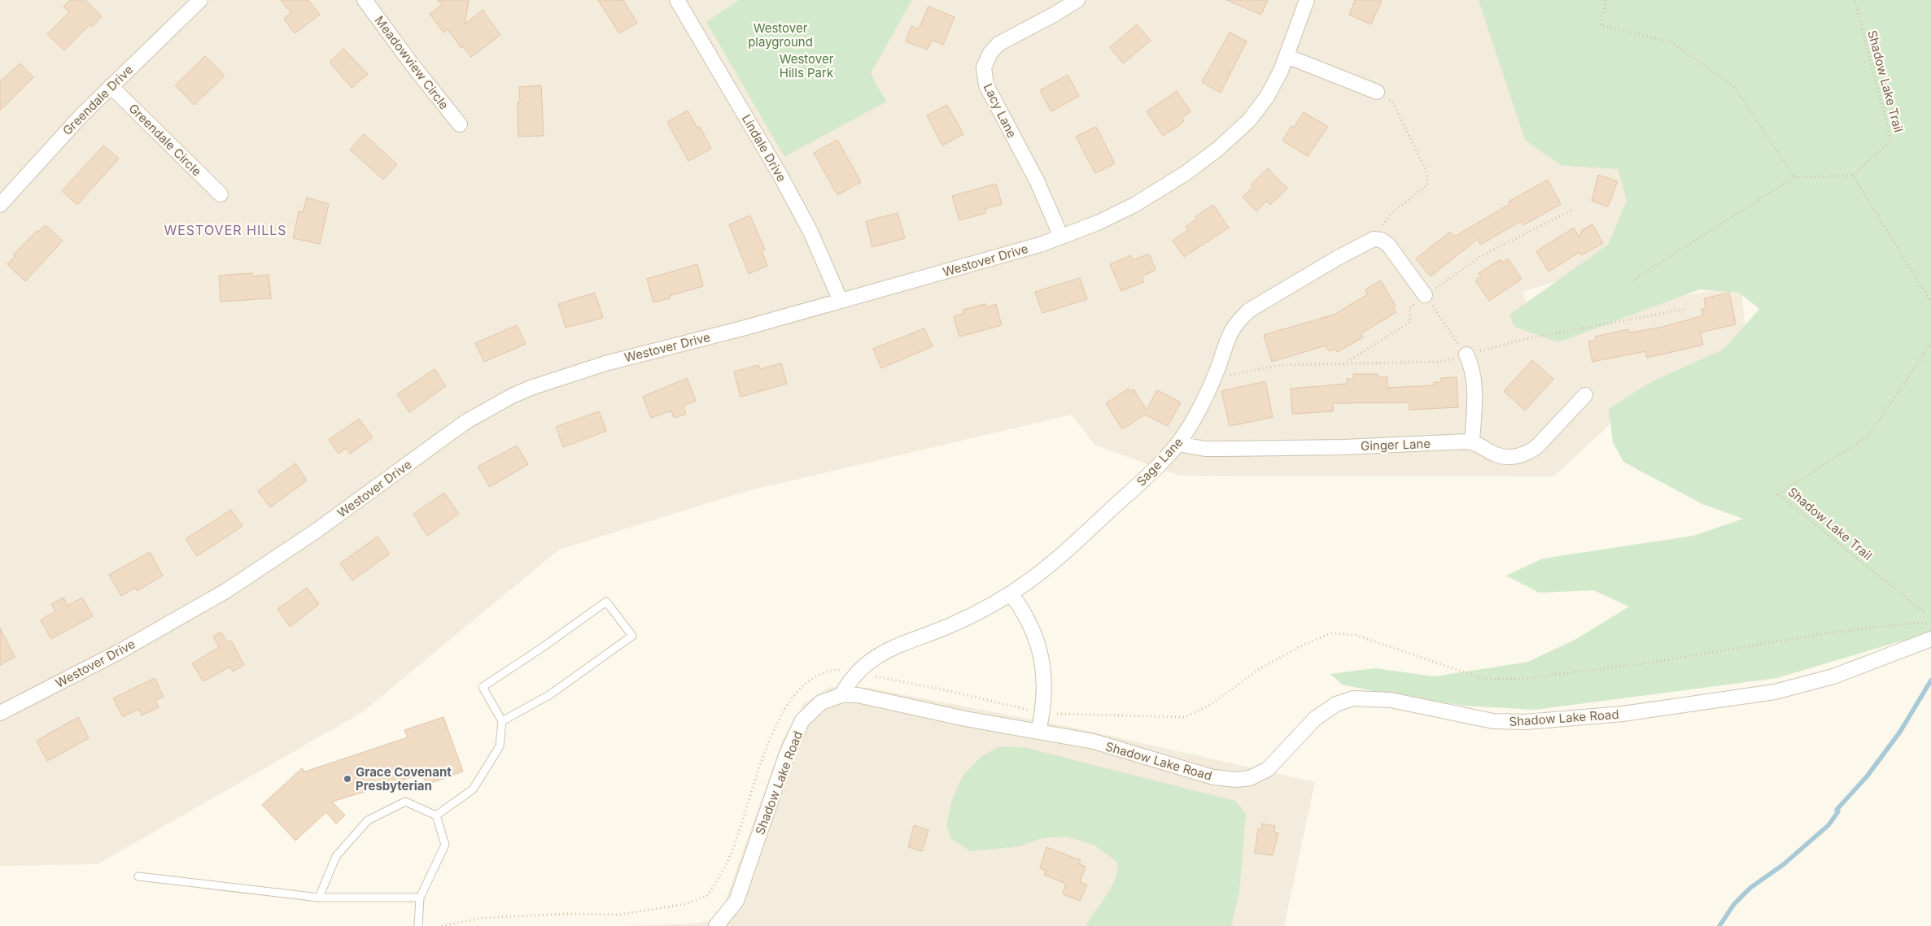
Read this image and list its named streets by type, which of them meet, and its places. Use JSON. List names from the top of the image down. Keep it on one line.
{"streets":{"street":["Meadowview Circle","Greendale Drive","Lacy Lane","Greendale Circle","Lindale Drive","Westover Drive","Ginger Lane","Sage Lane","Shadow Lake Road"],"path":["Shadow Lake Trail"]},"crossings":[["Greendale Drive","Greendale Circle"],["Lacy Lane","Westover Drive"],["Lindale Drive","Westover Drive"],["Ginger Lane","Sage Lane"],["Sage Lane","Shadow Lake Road"]],"districts":["WESTOVER HILLS"],"parks":["Westover playground","Westover Hills Park"],"places":["Grace Covenant Presbyterian"]}
